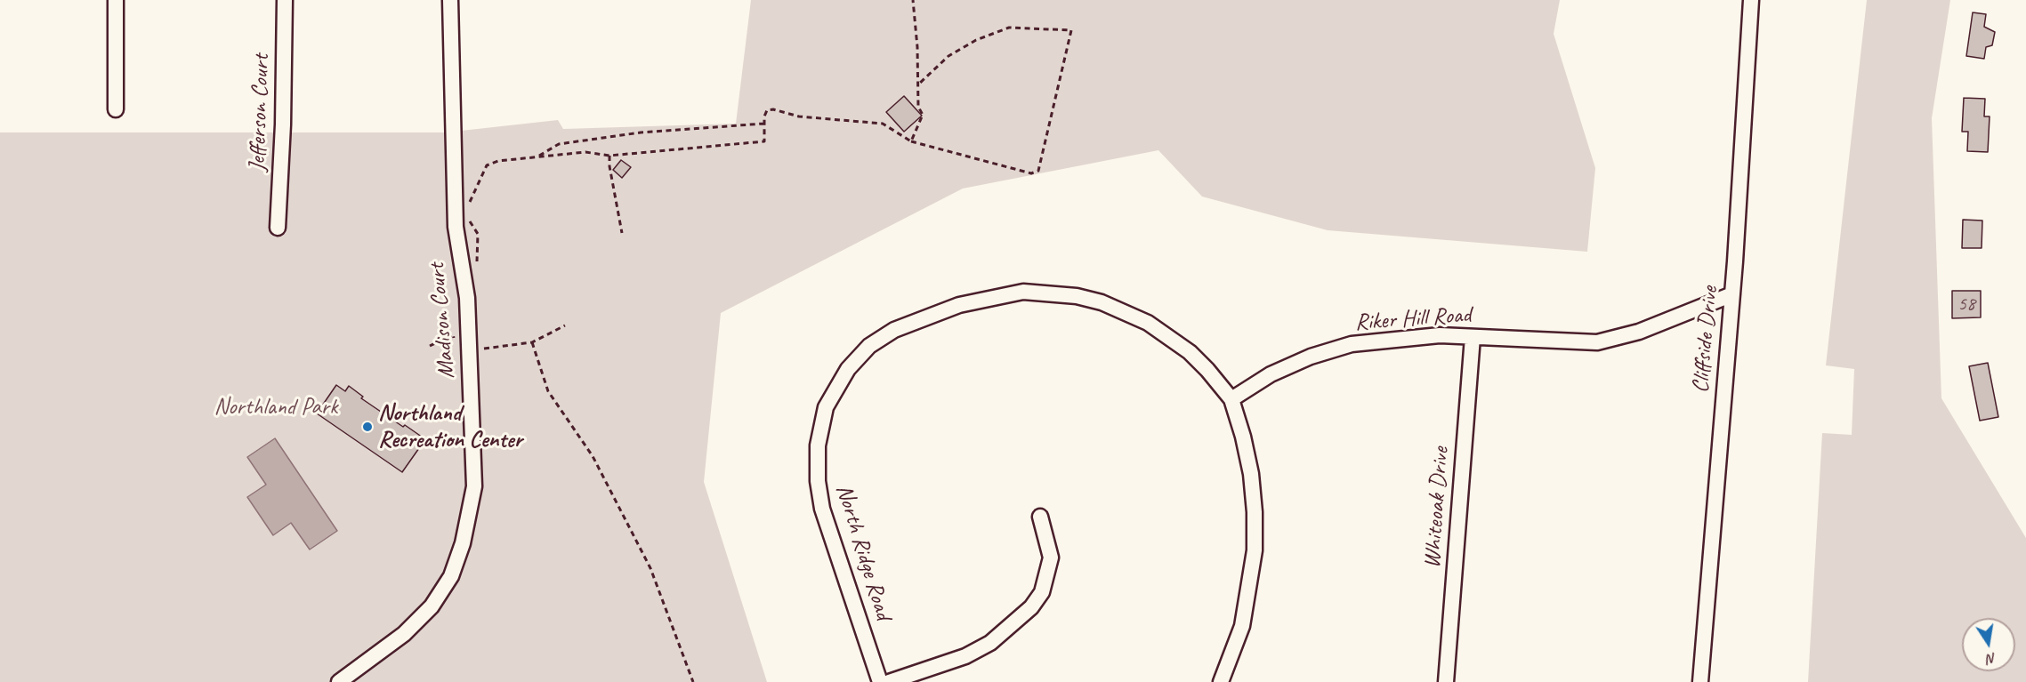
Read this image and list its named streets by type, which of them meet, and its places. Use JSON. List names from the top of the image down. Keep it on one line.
{"streets":{"street":["Jefferson Court","Riker Hill Road","Madison Court","Cliffside Drive","Whiteoak Drive","North Ridge Road"]},"crossings":[["Riker Hill Road","Cliffside Drive"],["Riker Hill Road","Whiteoak Drive"],["Riker Hill Road","North Ridge Road"]],"parks":["Northland Park"],"places":["Northland Recreation Center"],"house_numbers":["58"],"north":"bottom"}
